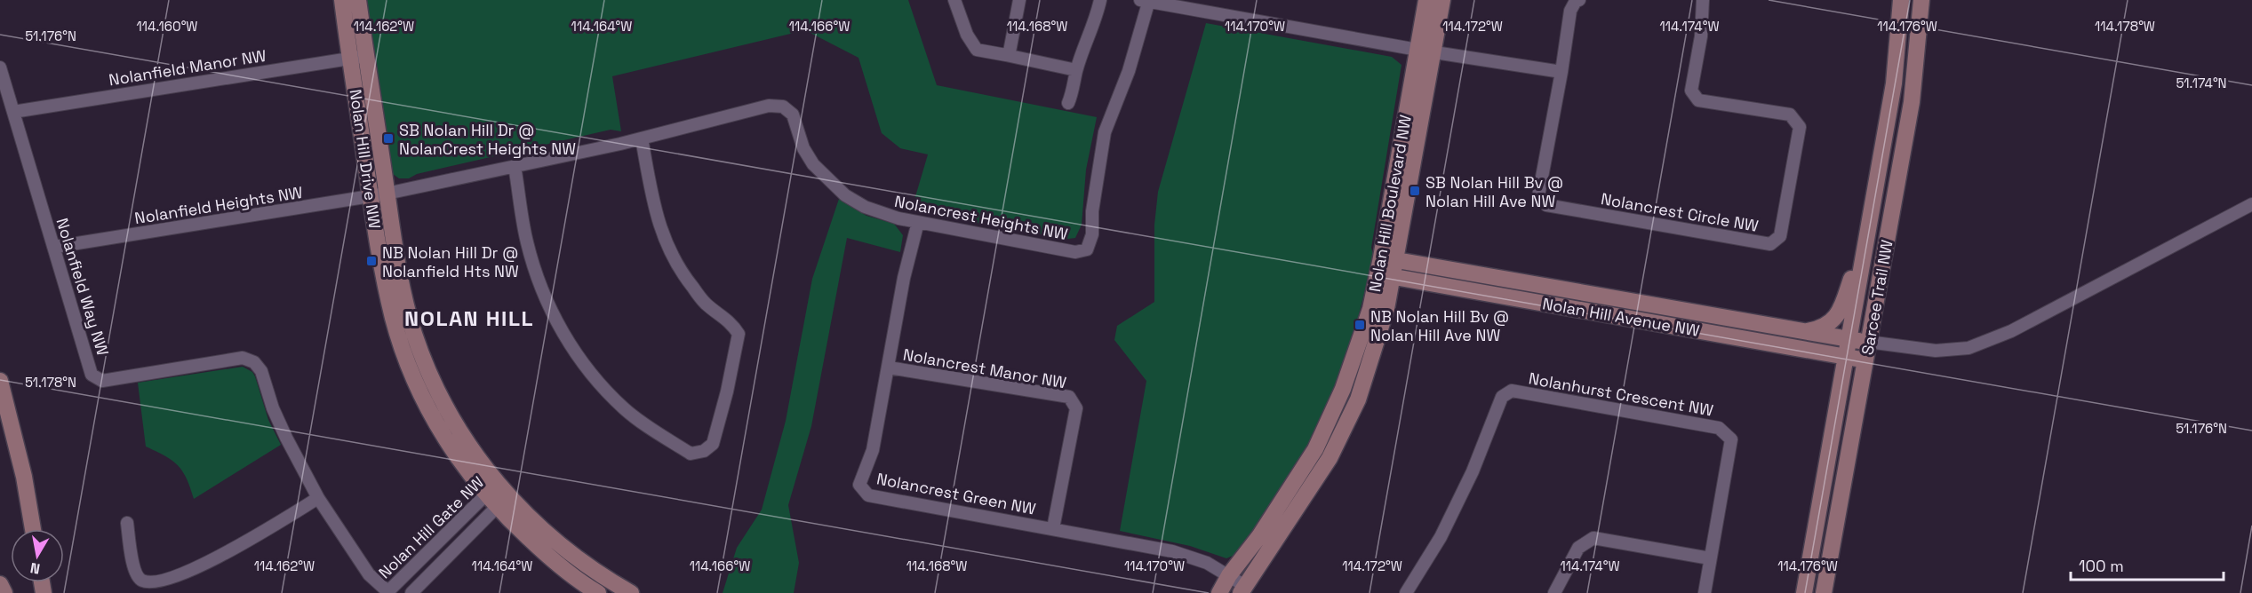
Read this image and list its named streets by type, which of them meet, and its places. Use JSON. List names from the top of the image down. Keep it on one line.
{"streets":{"street":["Nolanfield Manor NW","Nolan Hill Drive NW","Nolan Hill Boulevard NW","Nolanfield Heights NW","Nolancrest Circle NW","Nolancrest Heights NW","Nolanfield Way NW","Sarcee Trail NW","Nolan Hill Avenue NW","Nolancrest Manor NW","Nolanhurst Crescent NW","Nolancrest Green NW","Nolan Hill Gate NW"]},"crossings":[["Nolanfield Manor NW","Nolan Hill Drive NW"],["Nolanfield Manor NW","Nolanfield Way NW"],["Nolan Hill Drive NW","Nolanfield Heights NW"],["Nolan Hill Drive NW","Nolancrest Heights NW"],["Nolan Hill Drive NW","Nolan Hill Gate NW"],["Nolan Hill Boulevard NW","Nolan Hill Avenue NW"],["Nolan Hill Boulevard NW","Nolancrest Green NW"],["Nolanfield Heights NW","Nolancrest Heights NW"],["Nolanfield Heights NW","Nolanfield Way NW"],["Nolancrest Heights NW","Nolancrest Green NW"],["Nolanfield Way NW","Nolan Hill Gate NW"],["Sarcee Trail NW","Nolan Hill Avenue NW"],["Nolancrest Manor NW","Nolancrest Green NW"]],"districts":["NOLAN HILL"],"places":{"transit":["SB Nolan Hill Dr @ NolanCrest Heights NW","SB Nolan Hill Bv @ Nolan Hill Ave NW","NB Nolan Hill Dr @ Nolanfield Hts NW","NB Nolan Hill Bv @ Nolan Hill Ave NW"]},"scale_bar":"100 m","north":"bottom","coordinates":["114.160°W","114.162°W","114.164°W","114.166°W","114.168°W","114.170°W","114.172°W","114.174°W","114.176°W","114.178°W","51.176°N","51.174°N","51.178°N"]}
